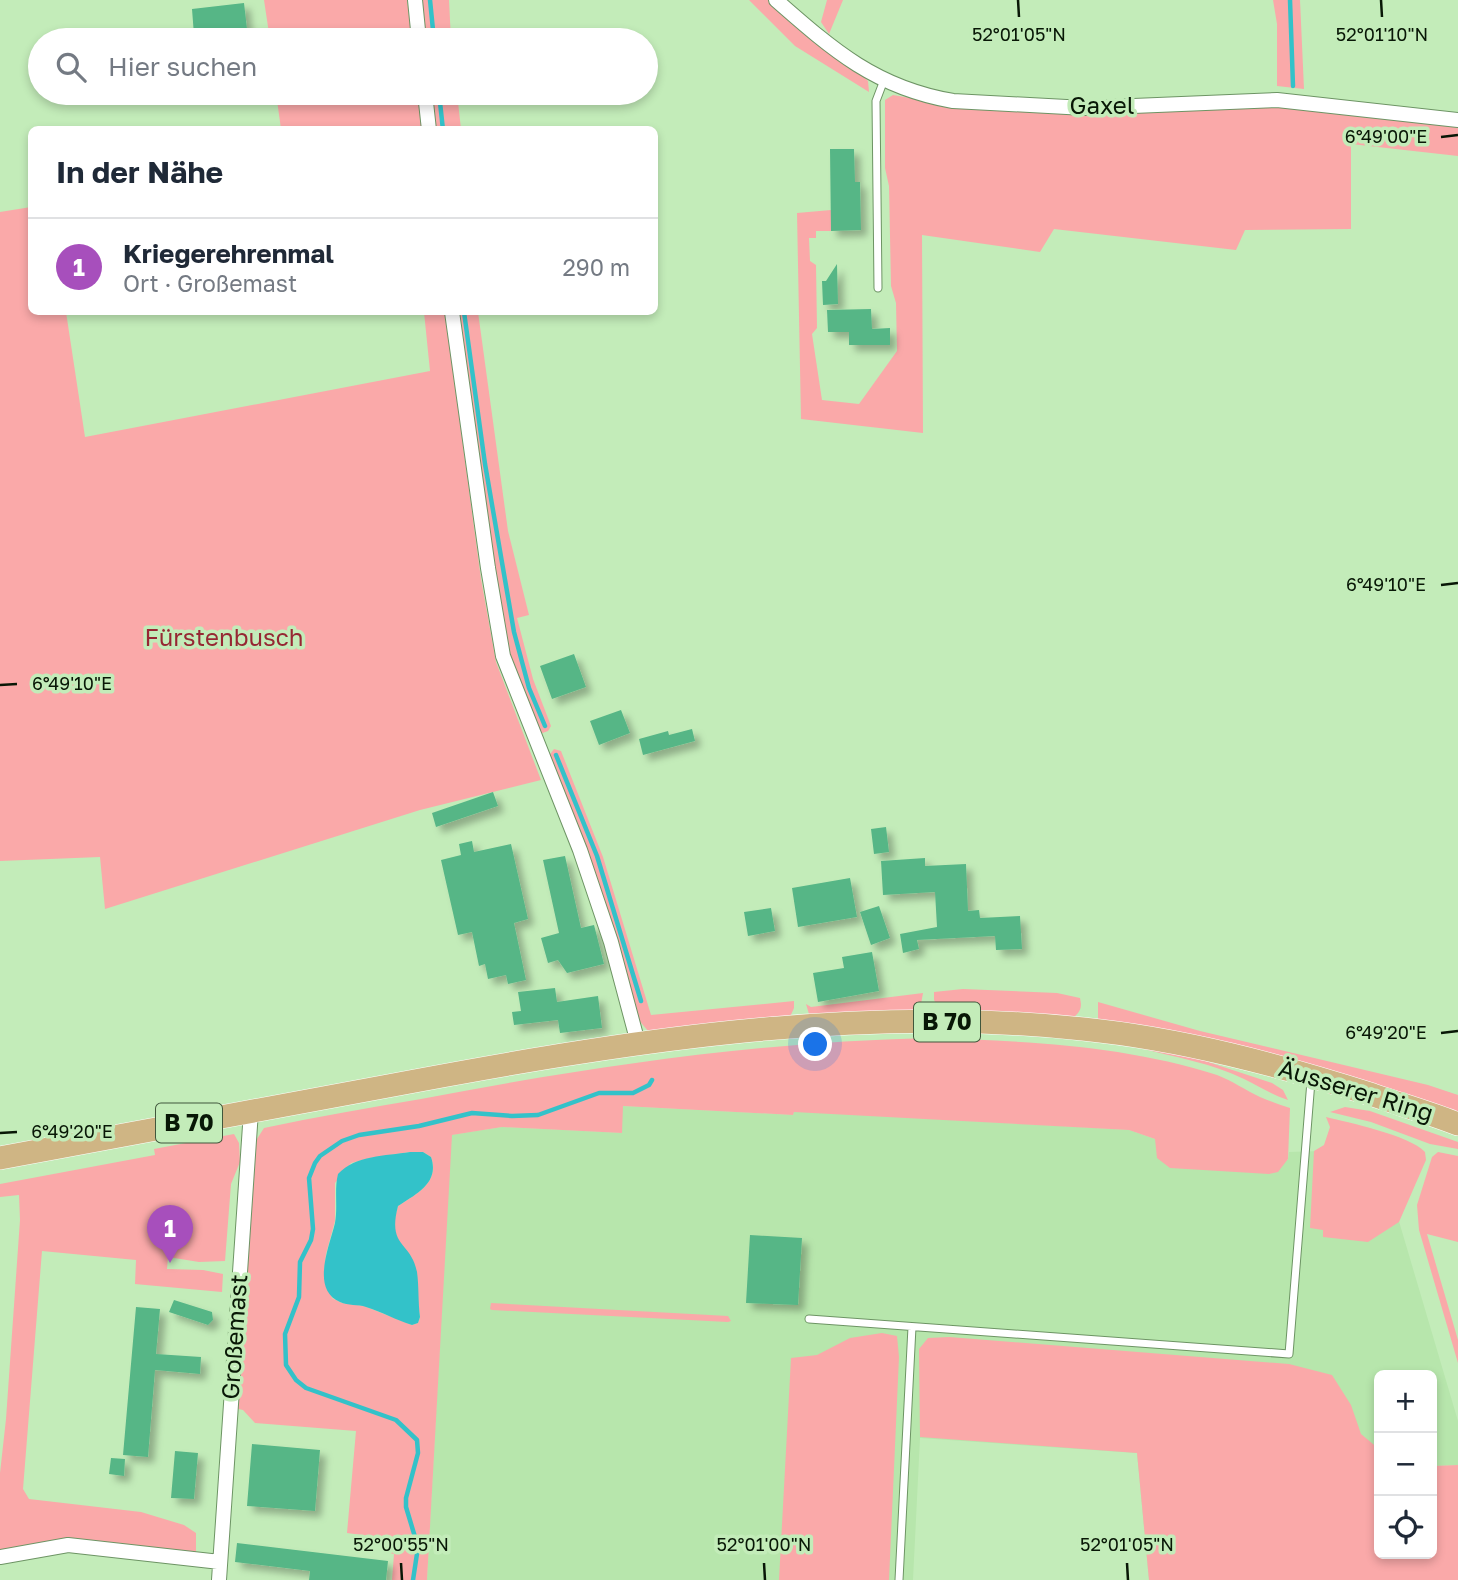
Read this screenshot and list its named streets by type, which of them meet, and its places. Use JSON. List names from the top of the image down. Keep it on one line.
{"streets":{"main road":["B 70","Äusserer Ring"],"street":["Gaxel","Großemast"]},"crossings":[["B 70","Äusserer Ring"],["B 70","Großemast"]],"parks":["Fürstenbusch"],"page":{"search":"Hier suchen","heading":"In der Nähe","list":[{"mark":"1","name":"Kriegerehrenmal","note":"Ort · Großemast","value":"290 m"}],"pins":"1","map_buttons":["+","−"]},"coordinates":["52°01'05\"N","52°01'10\"N","6°49'00\"E","6°49'10\"E","6°49'20\"E","52°00'55\"N","52°01'00\"N"]}
